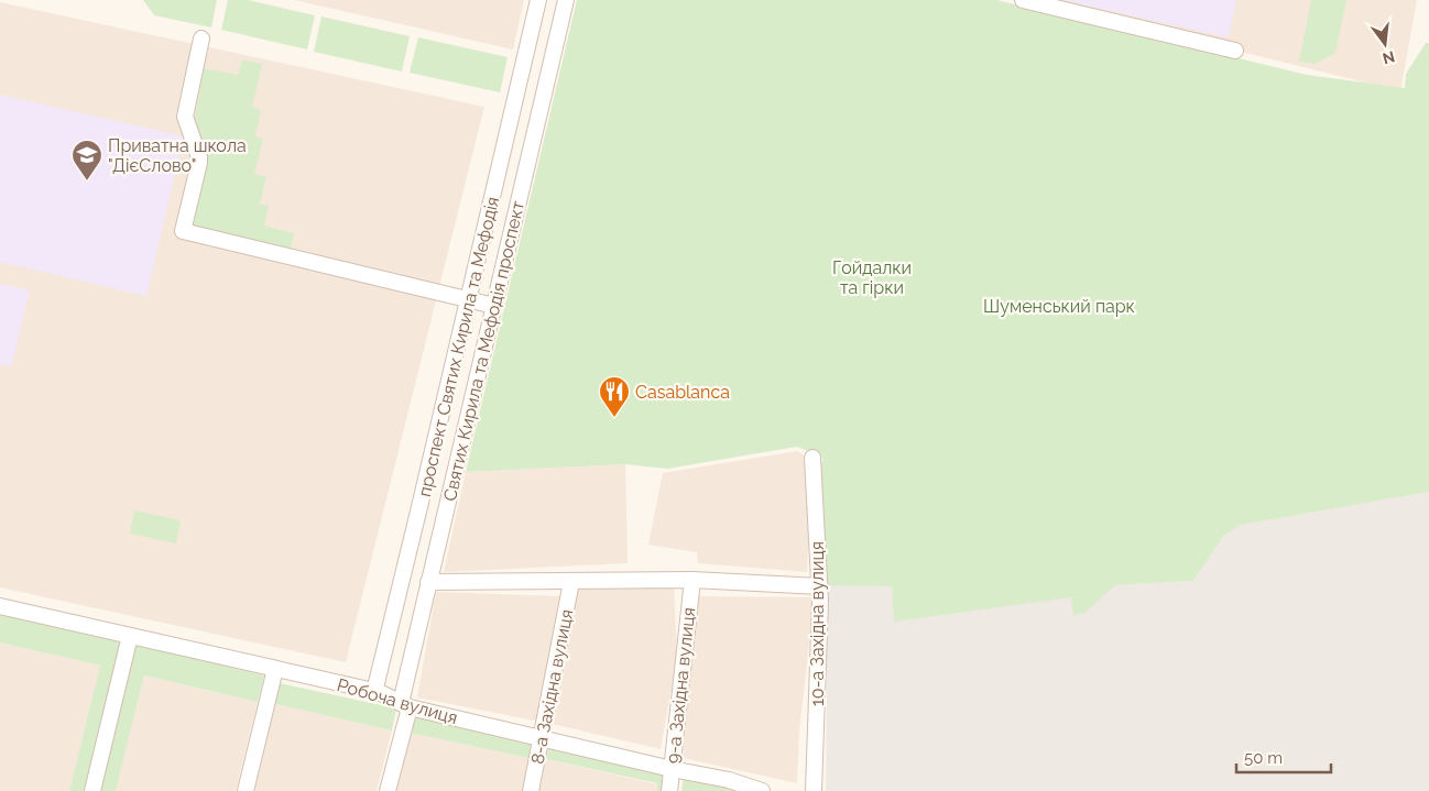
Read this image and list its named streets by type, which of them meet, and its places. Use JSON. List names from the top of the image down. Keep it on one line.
{"streets":{"street":["проспект Святих Кирила та Мефодія","Святих Кирила та Мефодія проспект","10-а Західна вулиця","9-а Західна вулиця","8-а Західна вулиця","Робоча вулиця"]},"crossings":[["проспект Святих Кирила та Мефодія","Робоча вулиця"],["Святих Кирила та Мефодія проспект","Робоча вулиця"],["9-а Західна вулиця","Робоча вулиця"],["8-а Західна вулиця","Робоча вулиця"]],"parks":["Гойдалки та гірки","Шуменський парк"],"places":{"school or university":["Приватна школа \"ДієСлово\""],"restaurant":["Casablanca"]},"scale_bar":"50 m","north":"bottom"}
